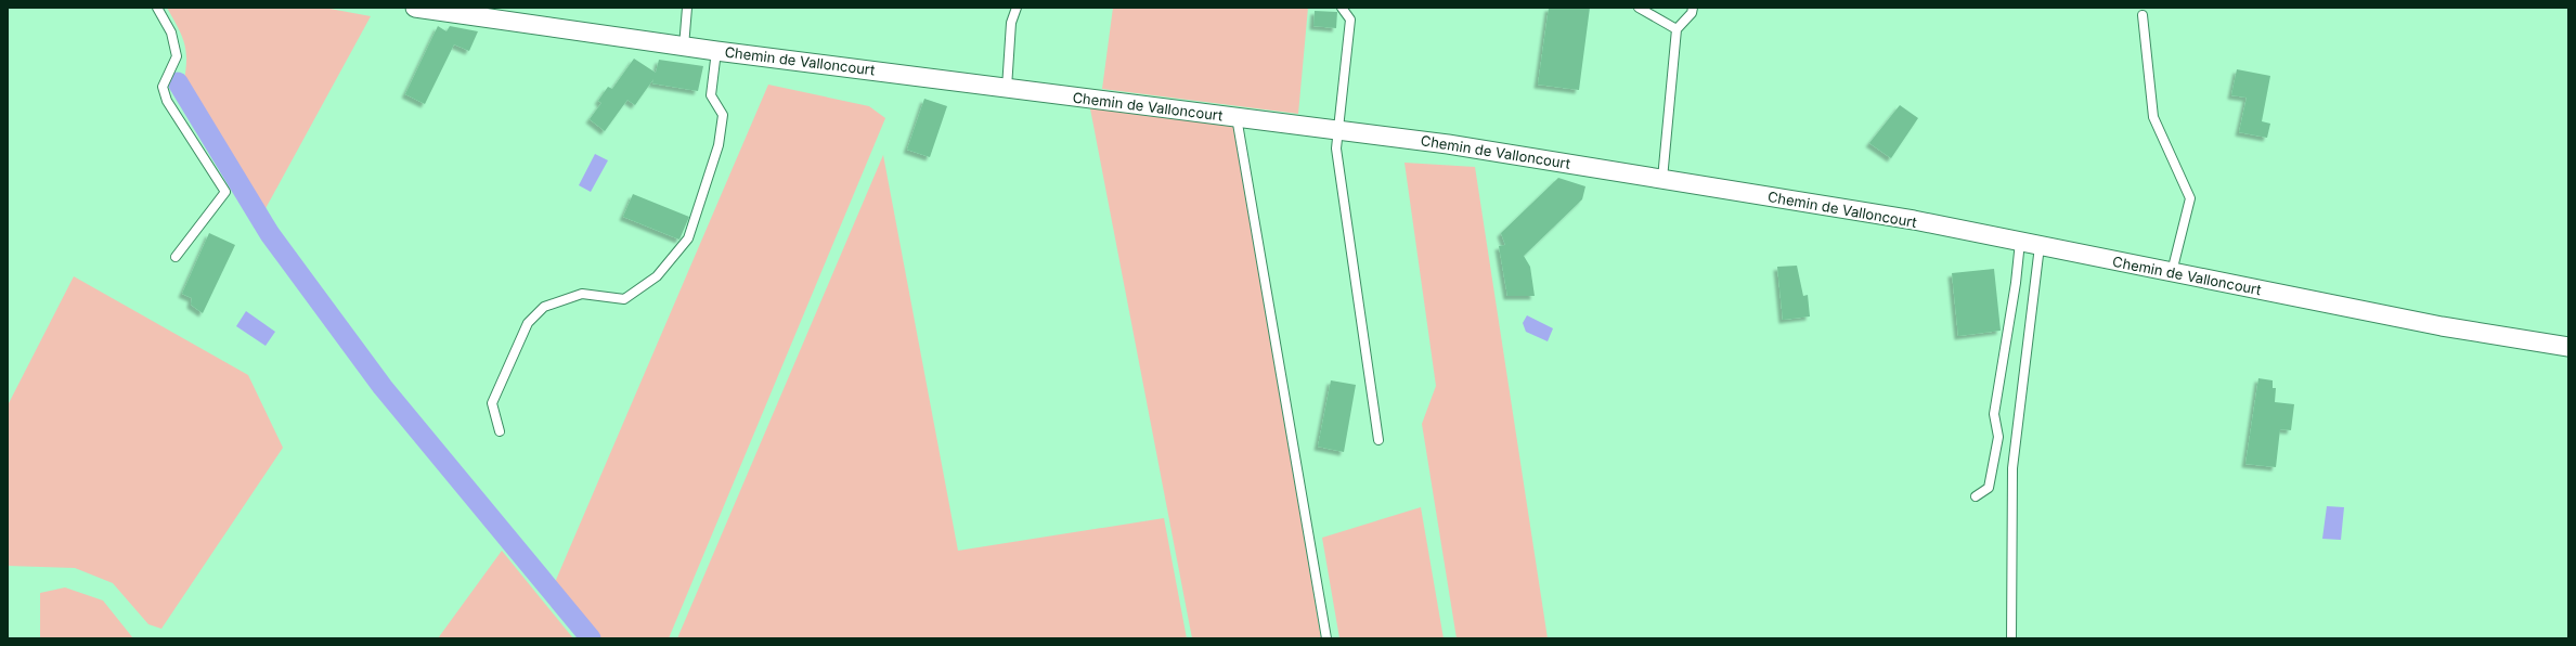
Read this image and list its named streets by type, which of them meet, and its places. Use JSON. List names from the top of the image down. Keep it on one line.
{"streets":{"street":["Chemin de Valloncourt"]}}
